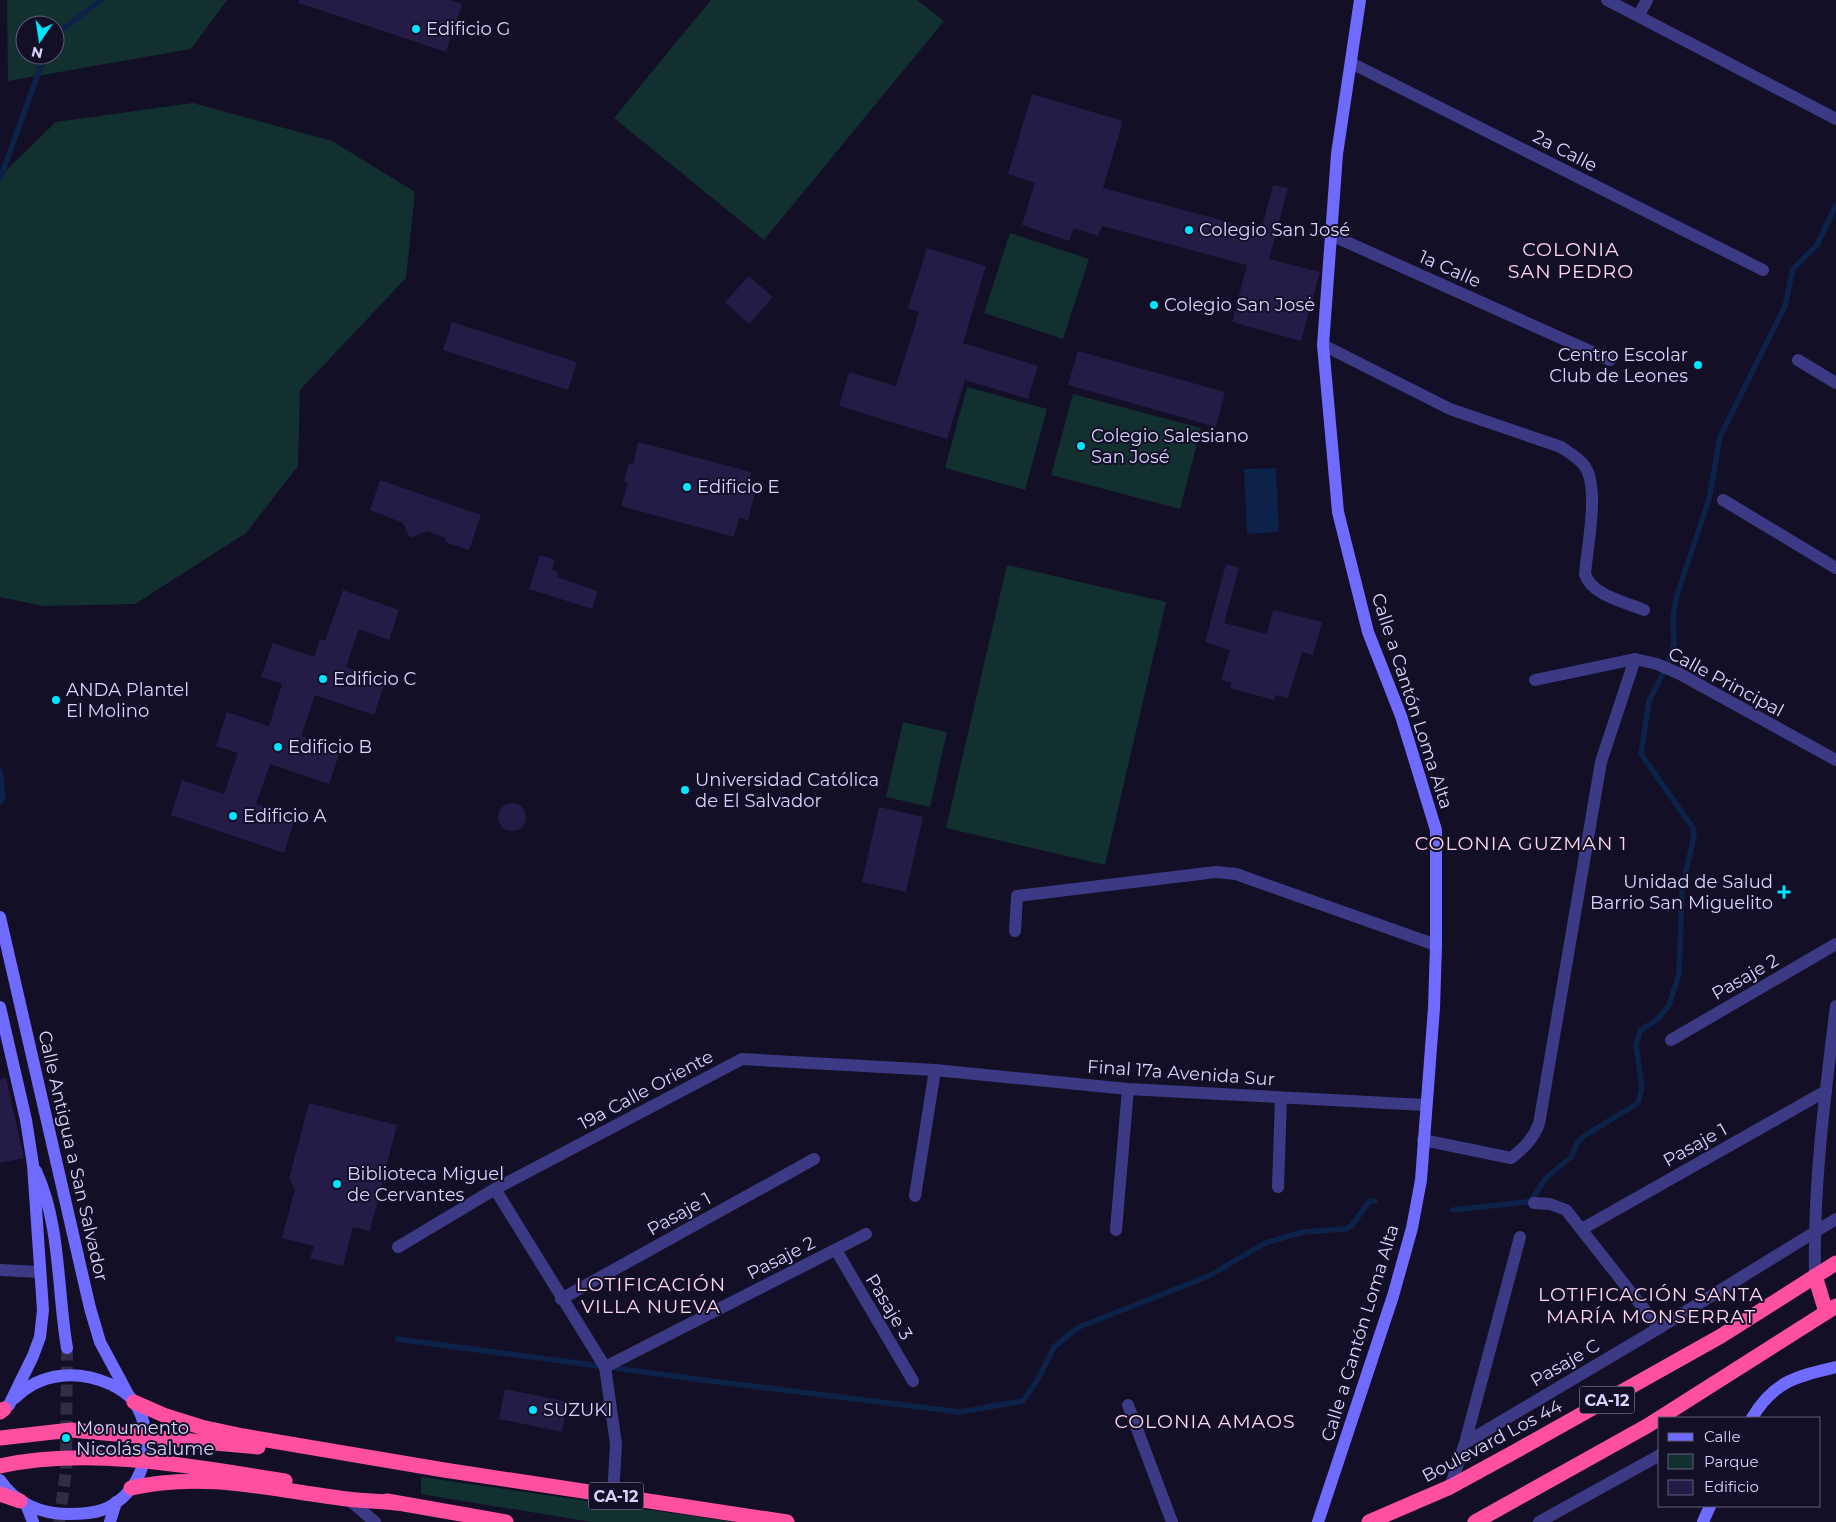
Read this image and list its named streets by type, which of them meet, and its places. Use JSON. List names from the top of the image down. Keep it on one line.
{"streets":{"highway":["CA-12","Boulevard Los 44"],"street":["2a Calle","1a Calle","Calle Principal","Calle a Cantón Loma Alta","Pasaje 2","Final 17a Avenida Sur","19a Calle Oriente","Pasaje 1","Calle Antigua a San Salvador","Pasaje 3","Pasaje C"]},"crossings":[["2a Calle","Calle a Cantón Loma Alta"],["1a Calle","Calle a Cantón Loma Alta"],["Calle a Cantón Loma Alta","Final 17a Avenida Sur"],["Pasaje 2","Pasaje 3"],["Final 17a Avenida Sur","19a Calle Oriente"],["Calle Antigua a San Salvador","CA-12"]],"districts":["COLONIA SAN PEDRO","COLONIA GUZMAN 1","LOTIFICACIÓN VILLA NUEVA","LOTIFICACIÓN SANTA MARÍA MONSERRAT","COLONIA AMAOS"],"places":{"other":["Edificio G","Colegio San José","Colegio San Josė","Centro Escolar Club de Leones","Colegio Salesiano San José","Edificio E","Edificio C","ANDA Plantel El Molino","Edificio B","Universidad Católica de El Salvador","Edificio A","Biblioteca Miguel de Cervantes","SUZUKI","Monumento Nicolás Salume"],"health":["Unidad de Salud Barrio San Miguelito"]},"legend":["Calle","Parque","Edificio"],"north":"bottom"}
